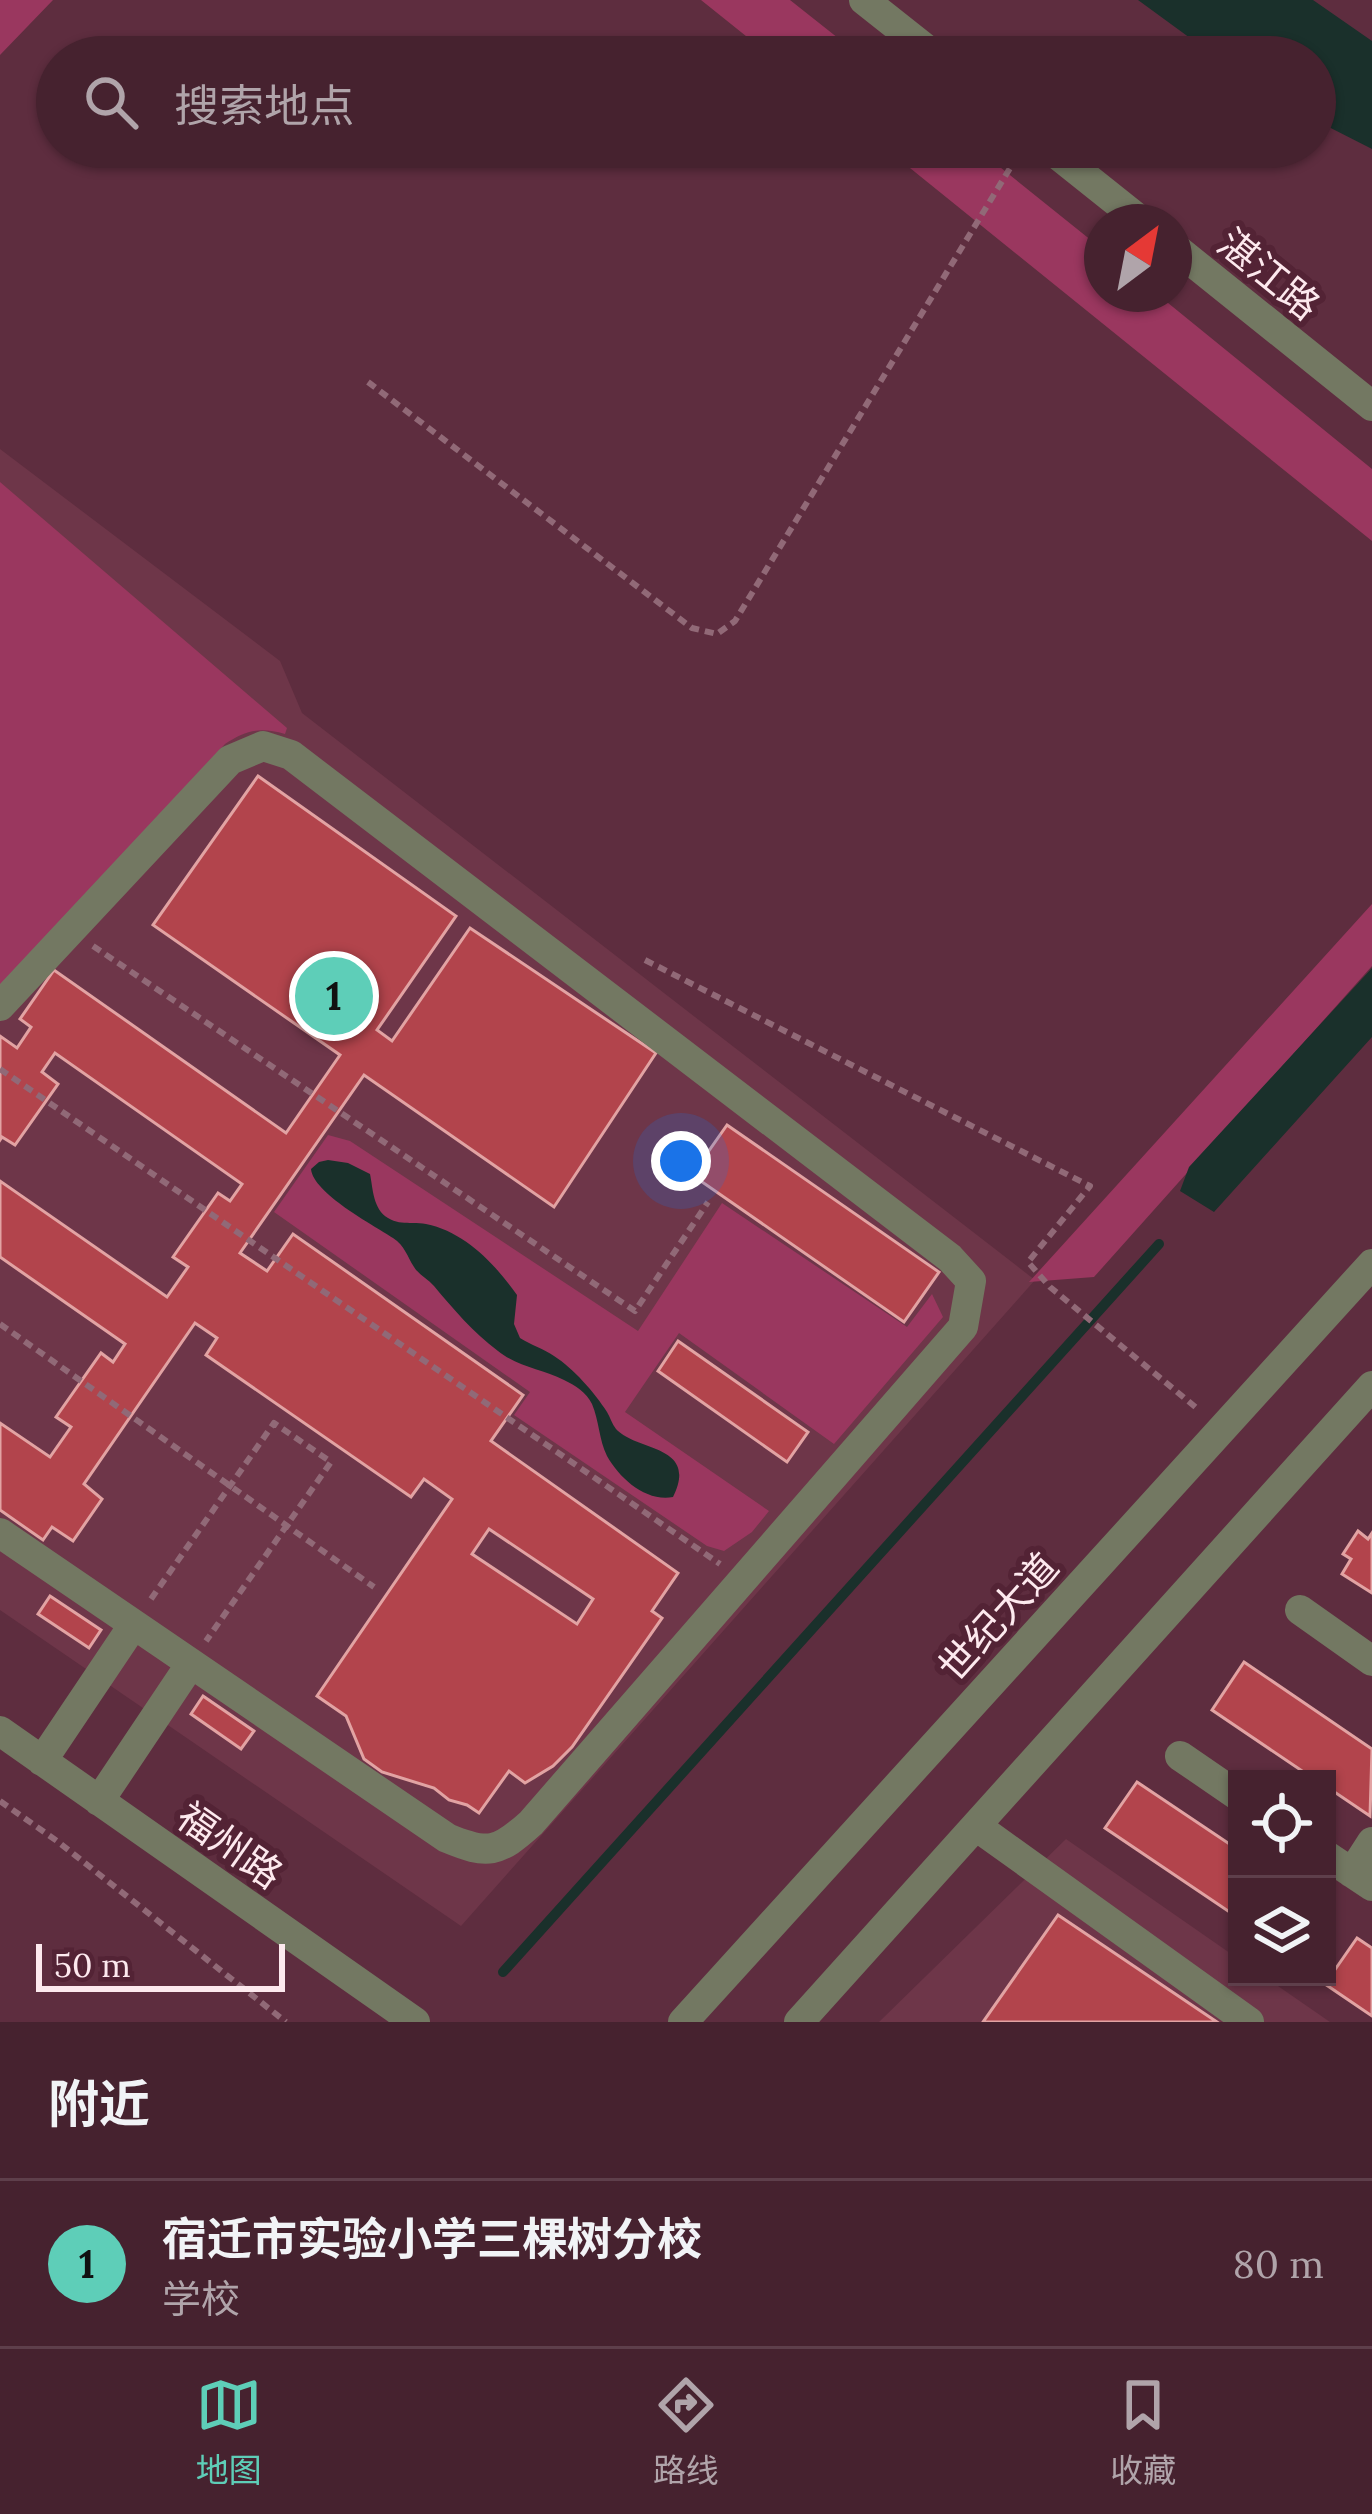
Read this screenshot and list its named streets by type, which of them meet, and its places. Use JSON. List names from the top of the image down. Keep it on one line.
{"streets":{"street":["湛江路","世纪大道","福州路"]},"scale_bar":"50 m","north":"top right","page":{"search":"搜索地点","pins":"1","scale":"50 m","heading":"附近","list":[{"mark":"1","name":"宿迁市实验小学三棵树分校","note":"学校","value":"80 m"}],"nav":["地图","路线","收藏"]}}
